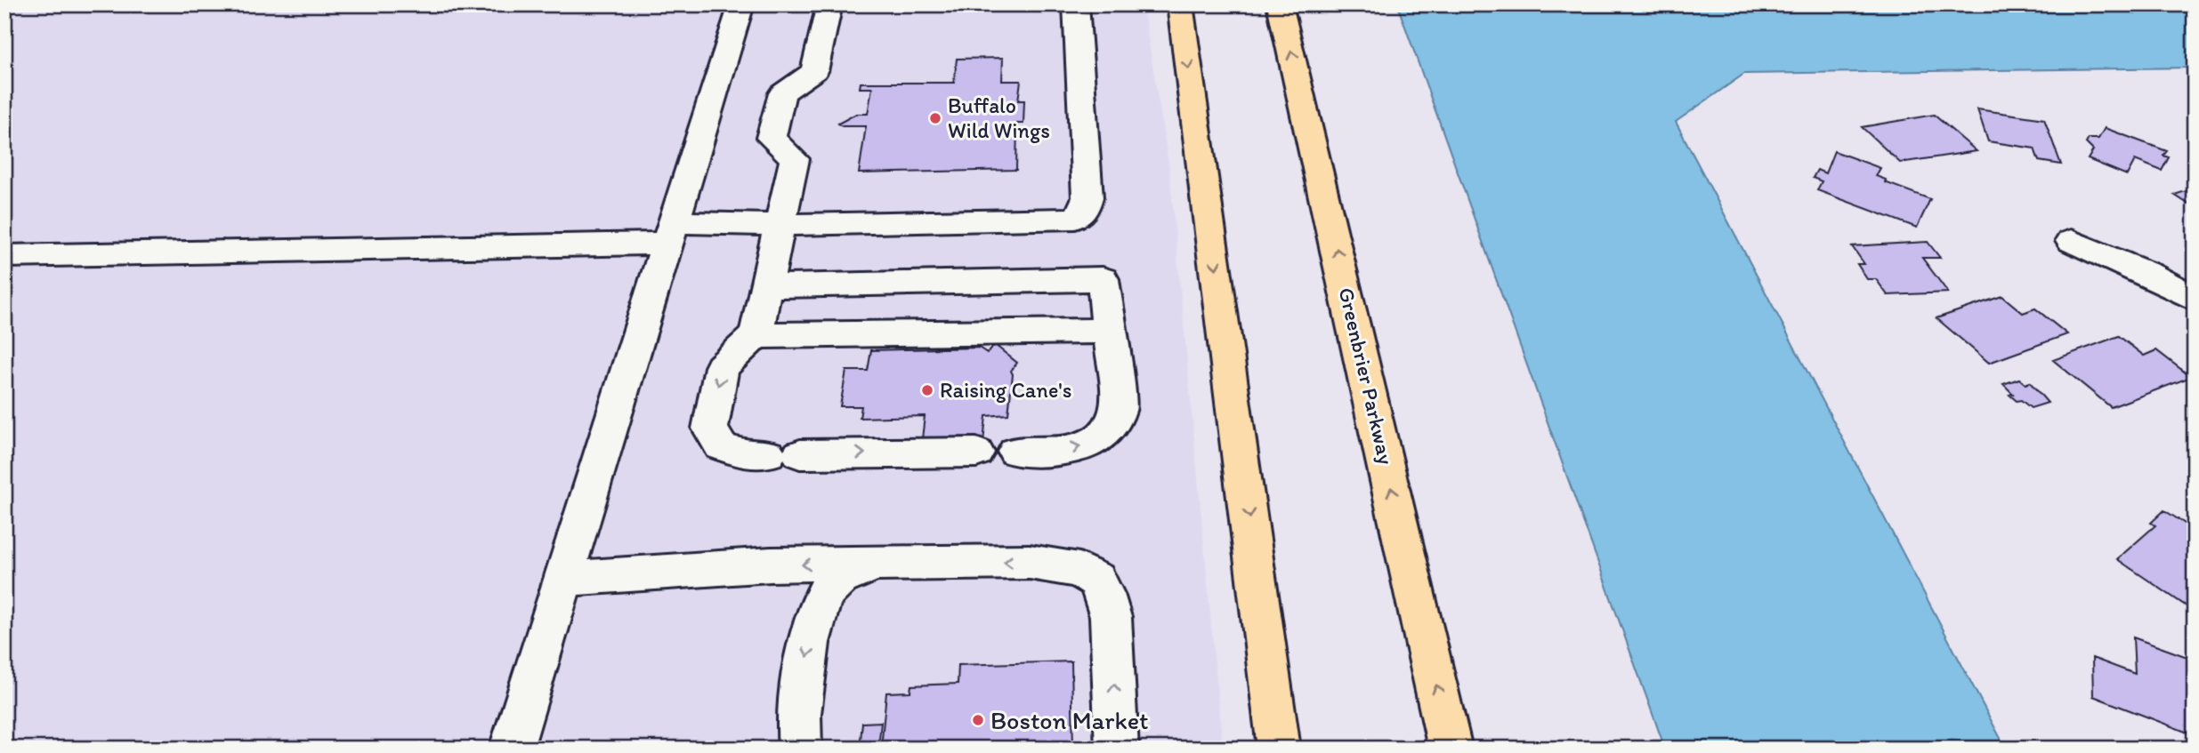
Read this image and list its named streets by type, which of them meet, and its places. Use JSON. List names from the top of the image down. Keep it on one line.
{"streets":{"main road":["Greenbrier Parkway"]},"places":["Buffalo Wild Wings","Raising Cane's","Boston Market"]}
